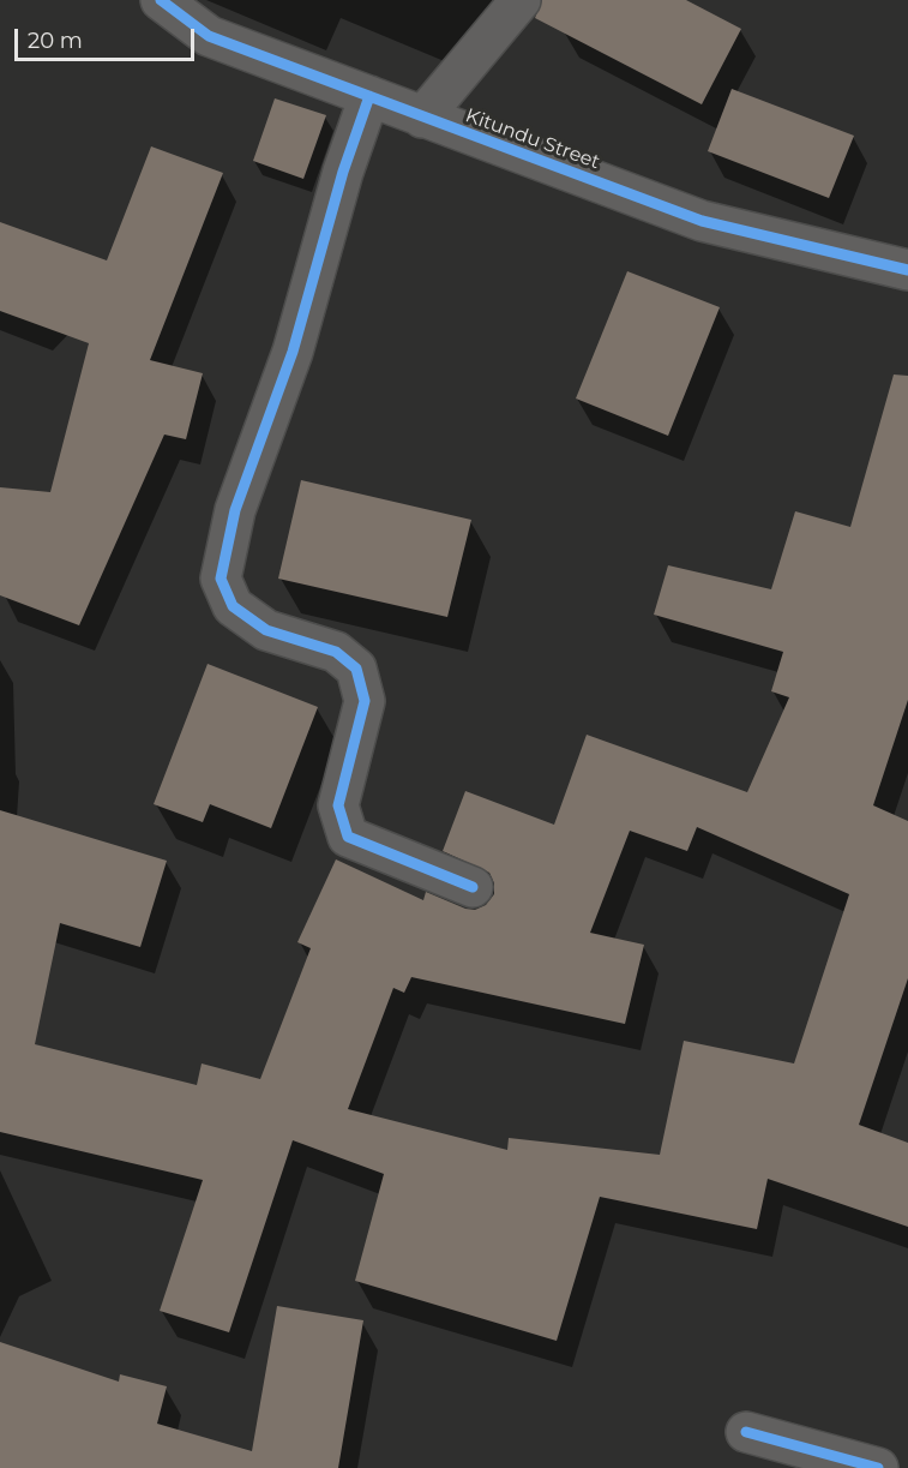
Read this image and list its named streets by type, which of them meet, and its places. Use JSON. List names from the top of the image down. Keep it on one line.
{"streets":{"street":["Kitundu Street"]},"scale_bar":"20 m"}
